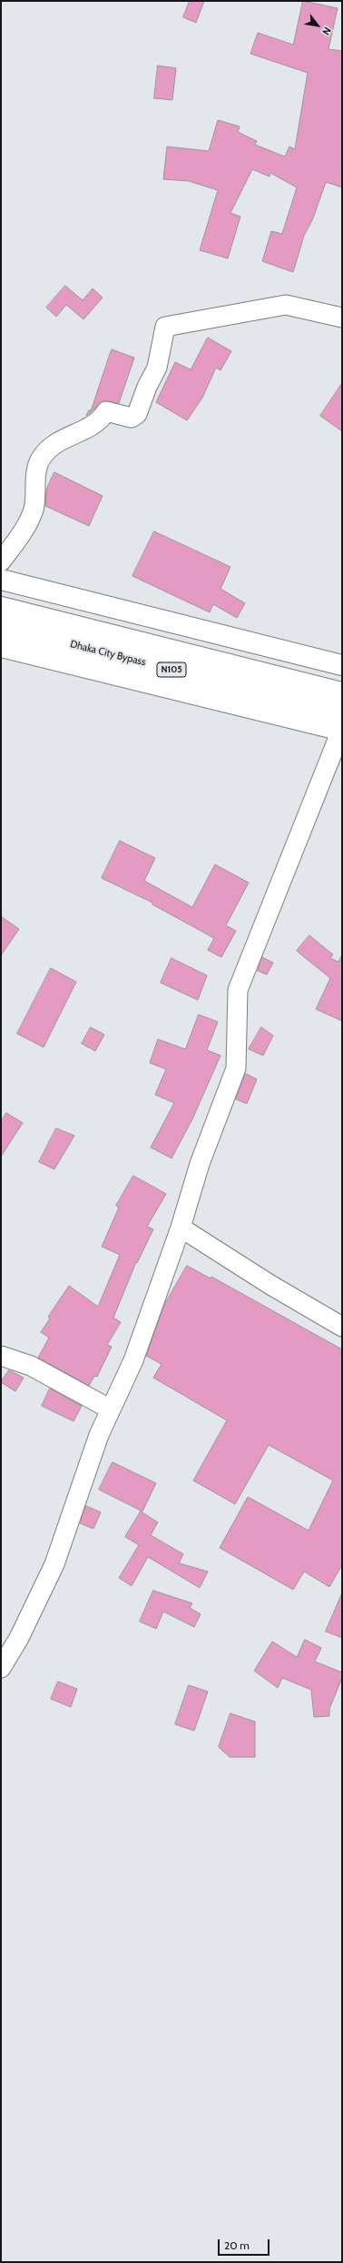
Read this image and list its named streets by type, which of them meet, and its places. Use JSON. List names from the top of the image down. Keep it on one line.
{"streets":{"main road":["Dhaka City Bypass","N105"]},"scale_bar":"20 m","north":"bottom right"}
